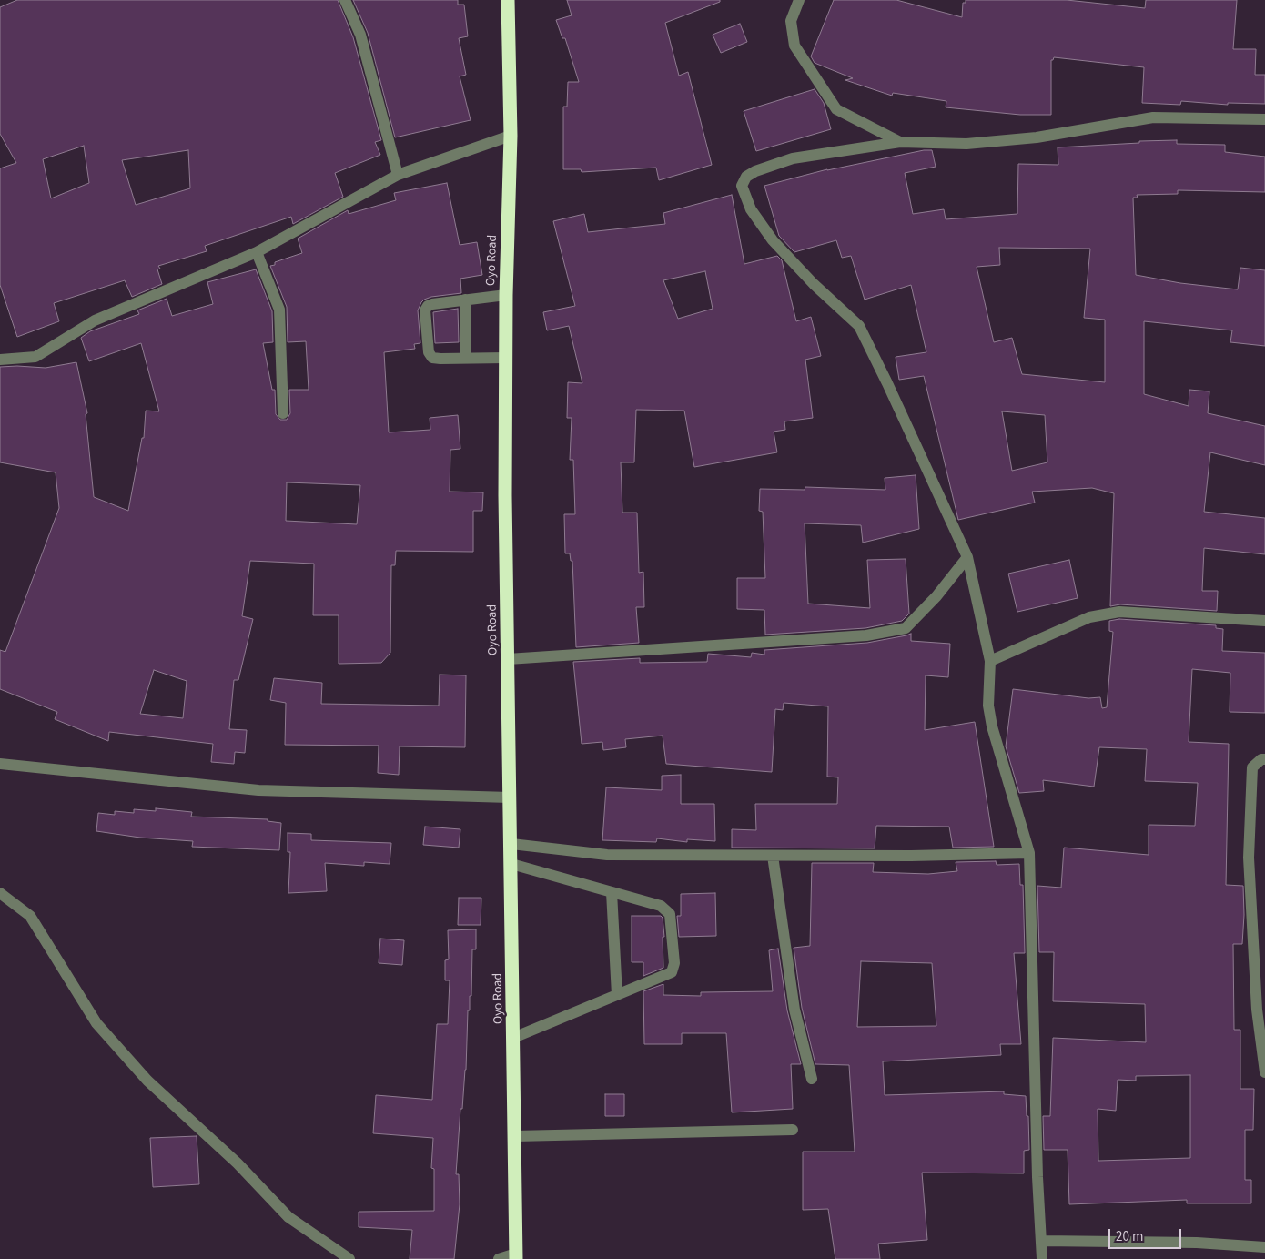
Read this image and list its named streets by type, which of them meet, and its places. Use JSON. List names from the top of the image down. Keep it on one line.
{"streets":{"highway":["Oyo Road"]},"scale_bar":"20 m"}
